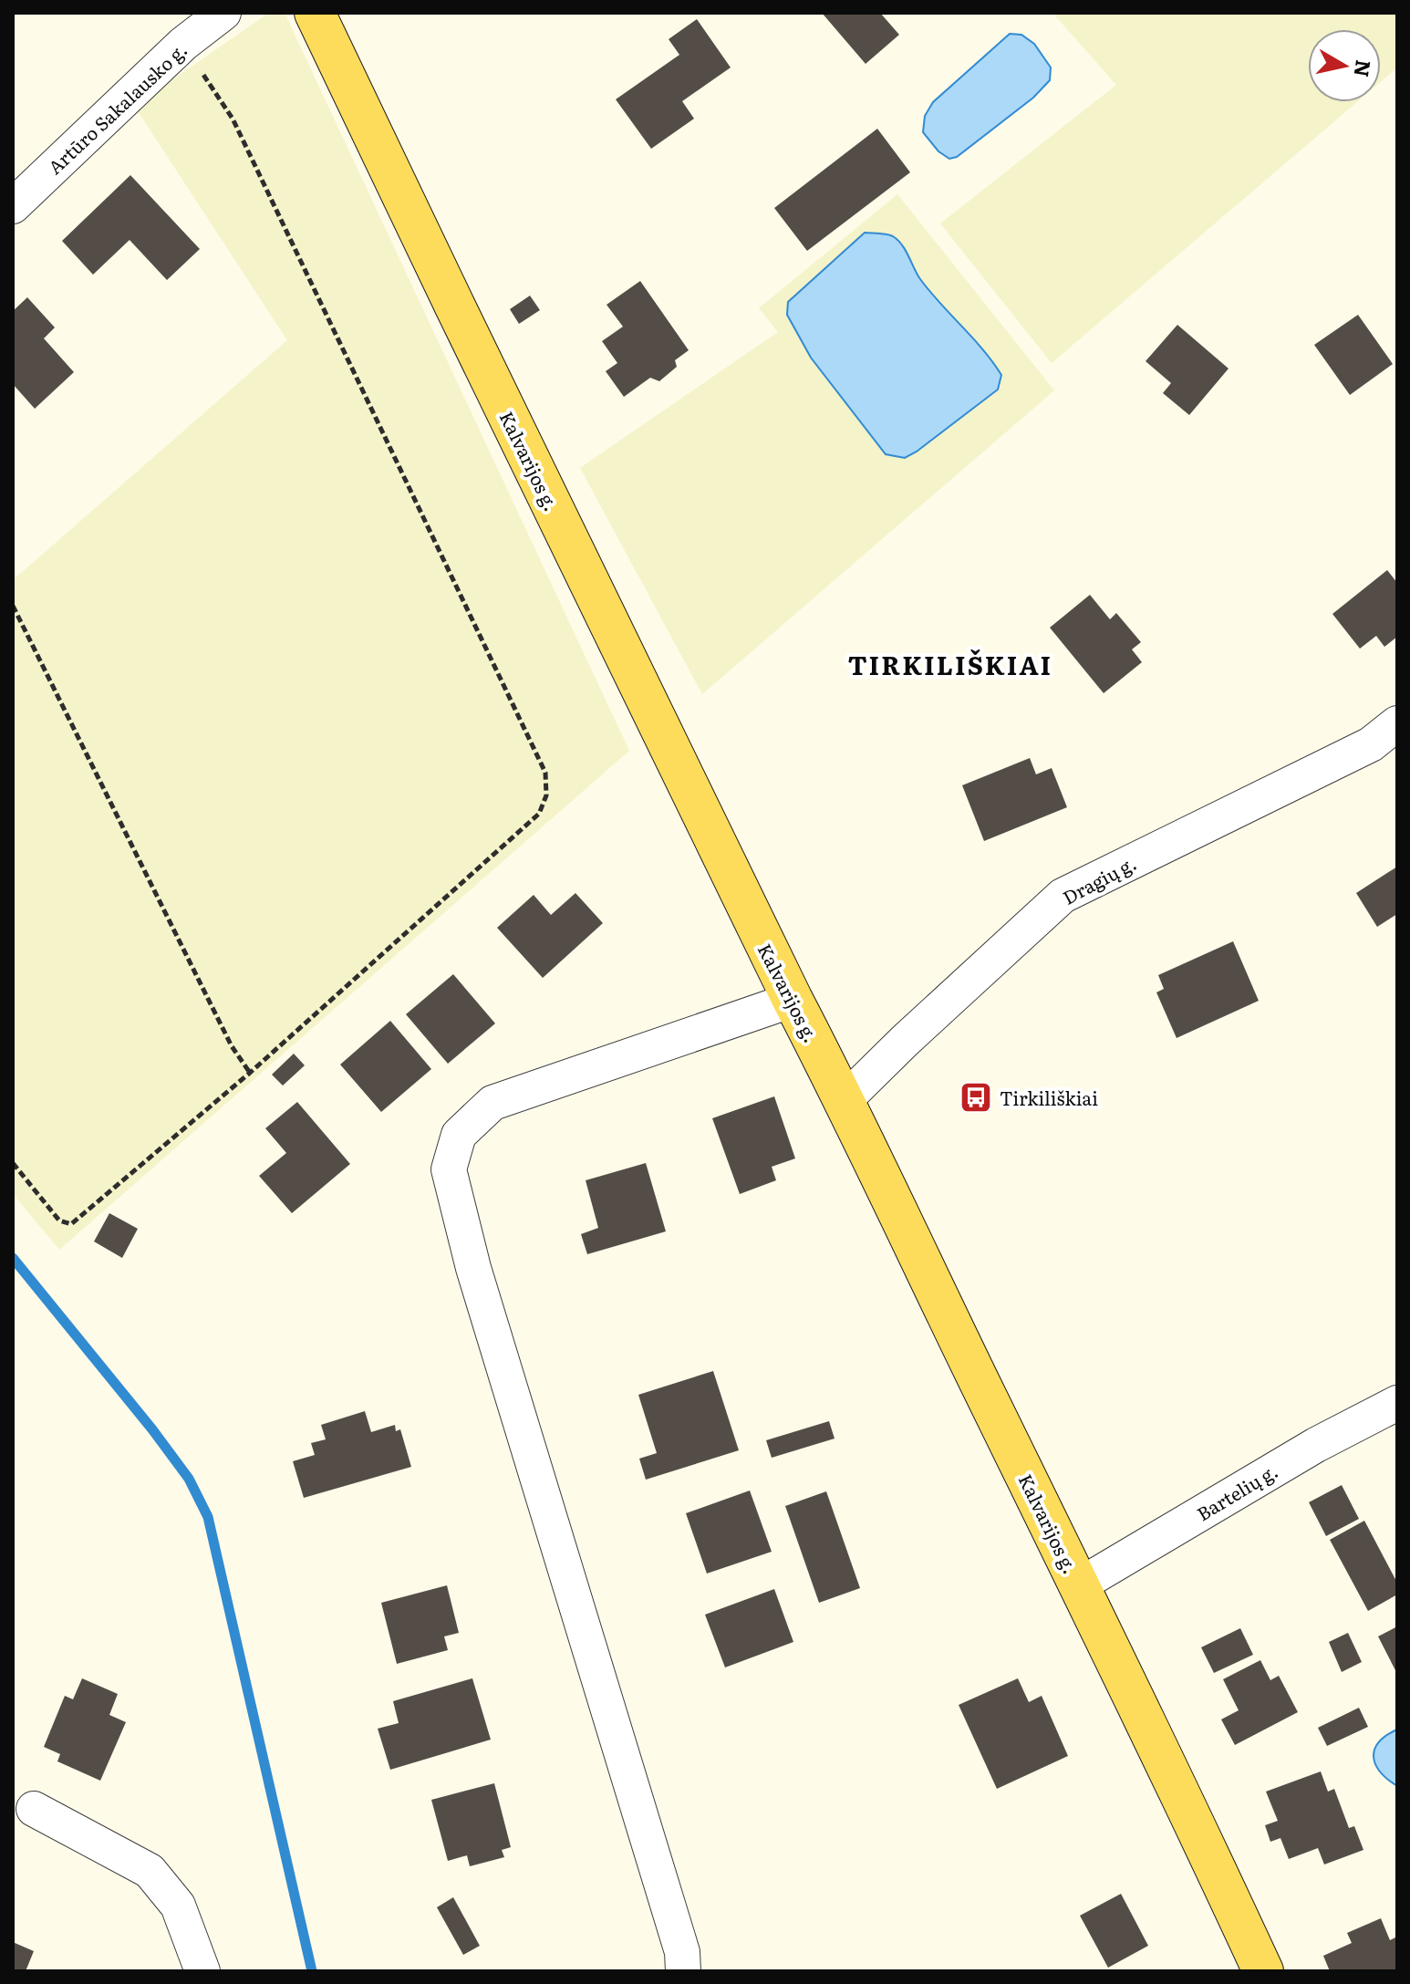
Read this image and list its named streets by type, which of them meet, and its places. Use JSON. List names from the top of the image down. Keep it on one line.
{"streets":{"main road":["Kalvarijos g."],"street":["Artūro Sakalausko g.","Dragių g.","Bartelių g."]},"crossings":[["Kalvarijos g.","Dragių g."],["Kalvarijos g.","Bartelių g."]],"districts":["TIRKILIŠKIAI"],"places":{"bus stop":["Tirkiliškiai"]},"north":"right"}
